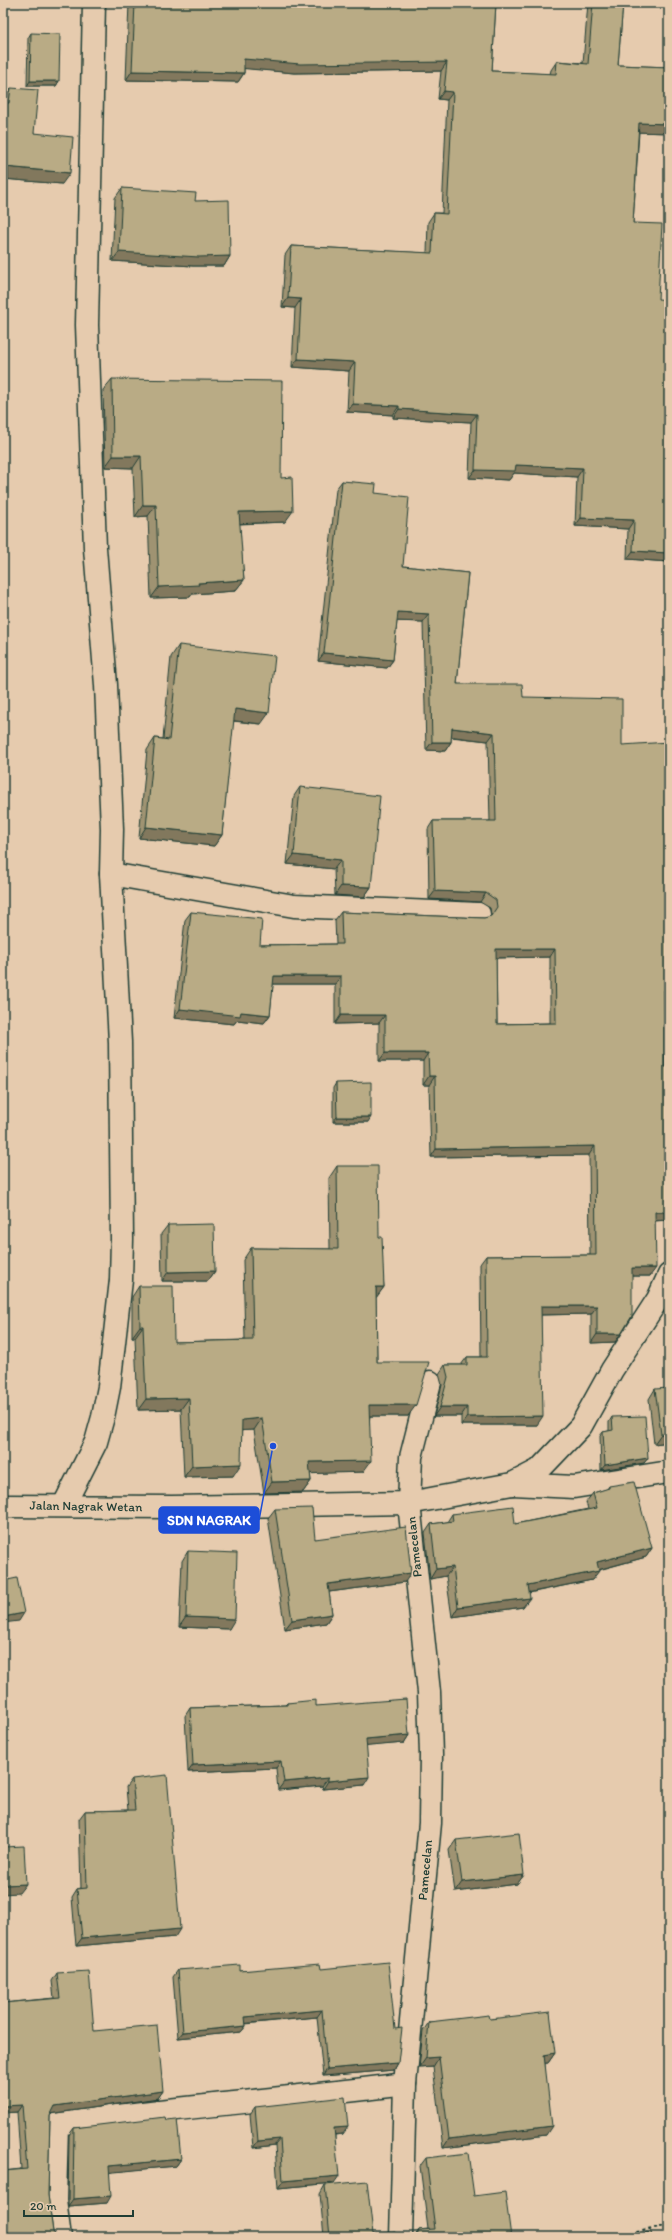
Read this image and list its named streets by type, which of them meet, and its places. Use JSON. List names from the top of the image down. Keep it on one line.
{"streets":{"street":["Jalan Nagrak Wetan","Pamecelan"]},"crossings":[["Jalan Nagrak Wetan","Pamecelan"]],"places":["SDN NAGRAK"],"scale_bar":"20 m"}
